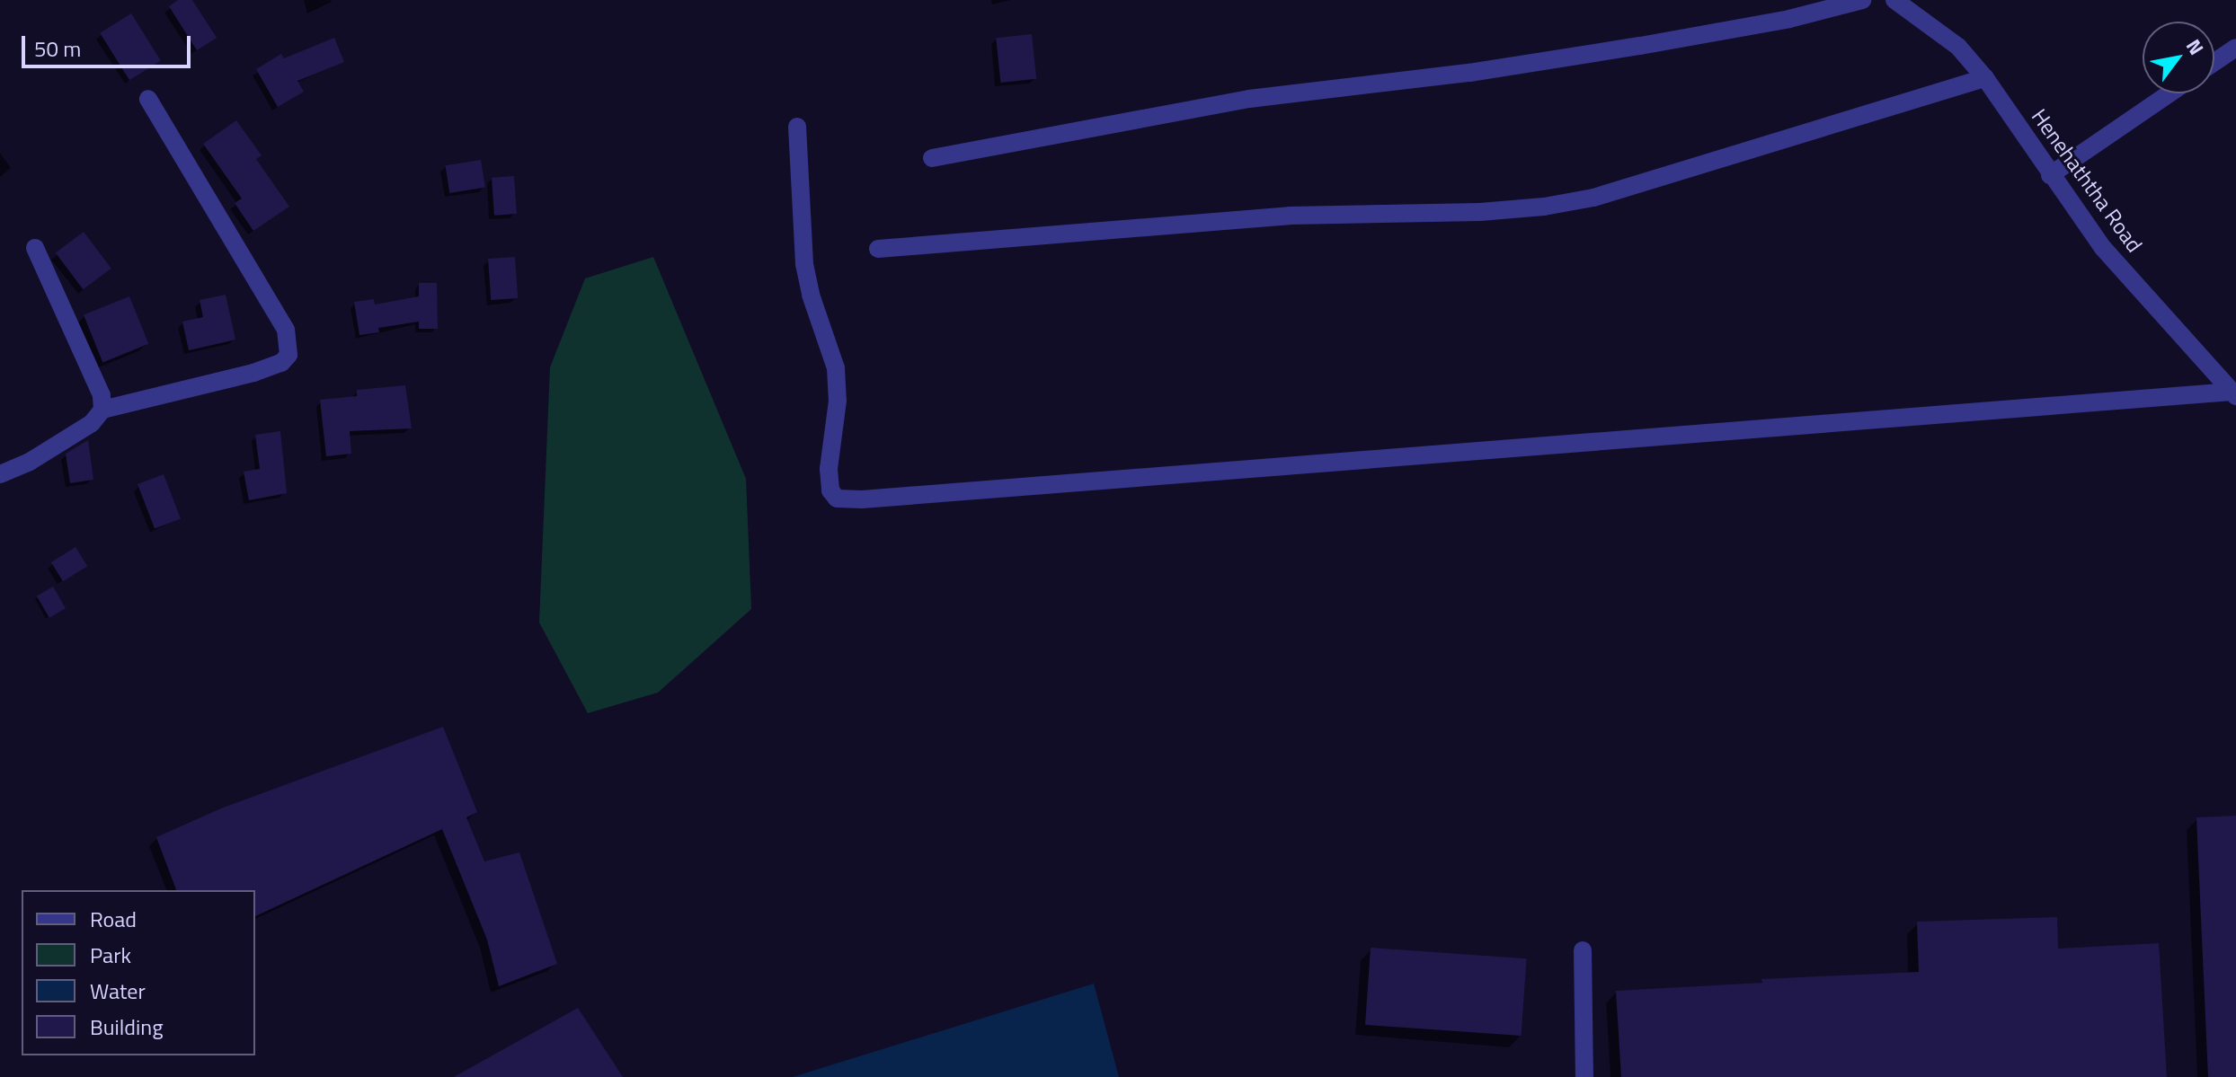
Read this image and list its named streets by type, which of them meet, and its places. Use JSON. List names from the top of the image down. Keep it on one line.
{"streets":{"street":["Henehaththa Road"]},"legend":["Road","Park","Water","Building"],"scale_bar":"50 m","north":"top right"}
